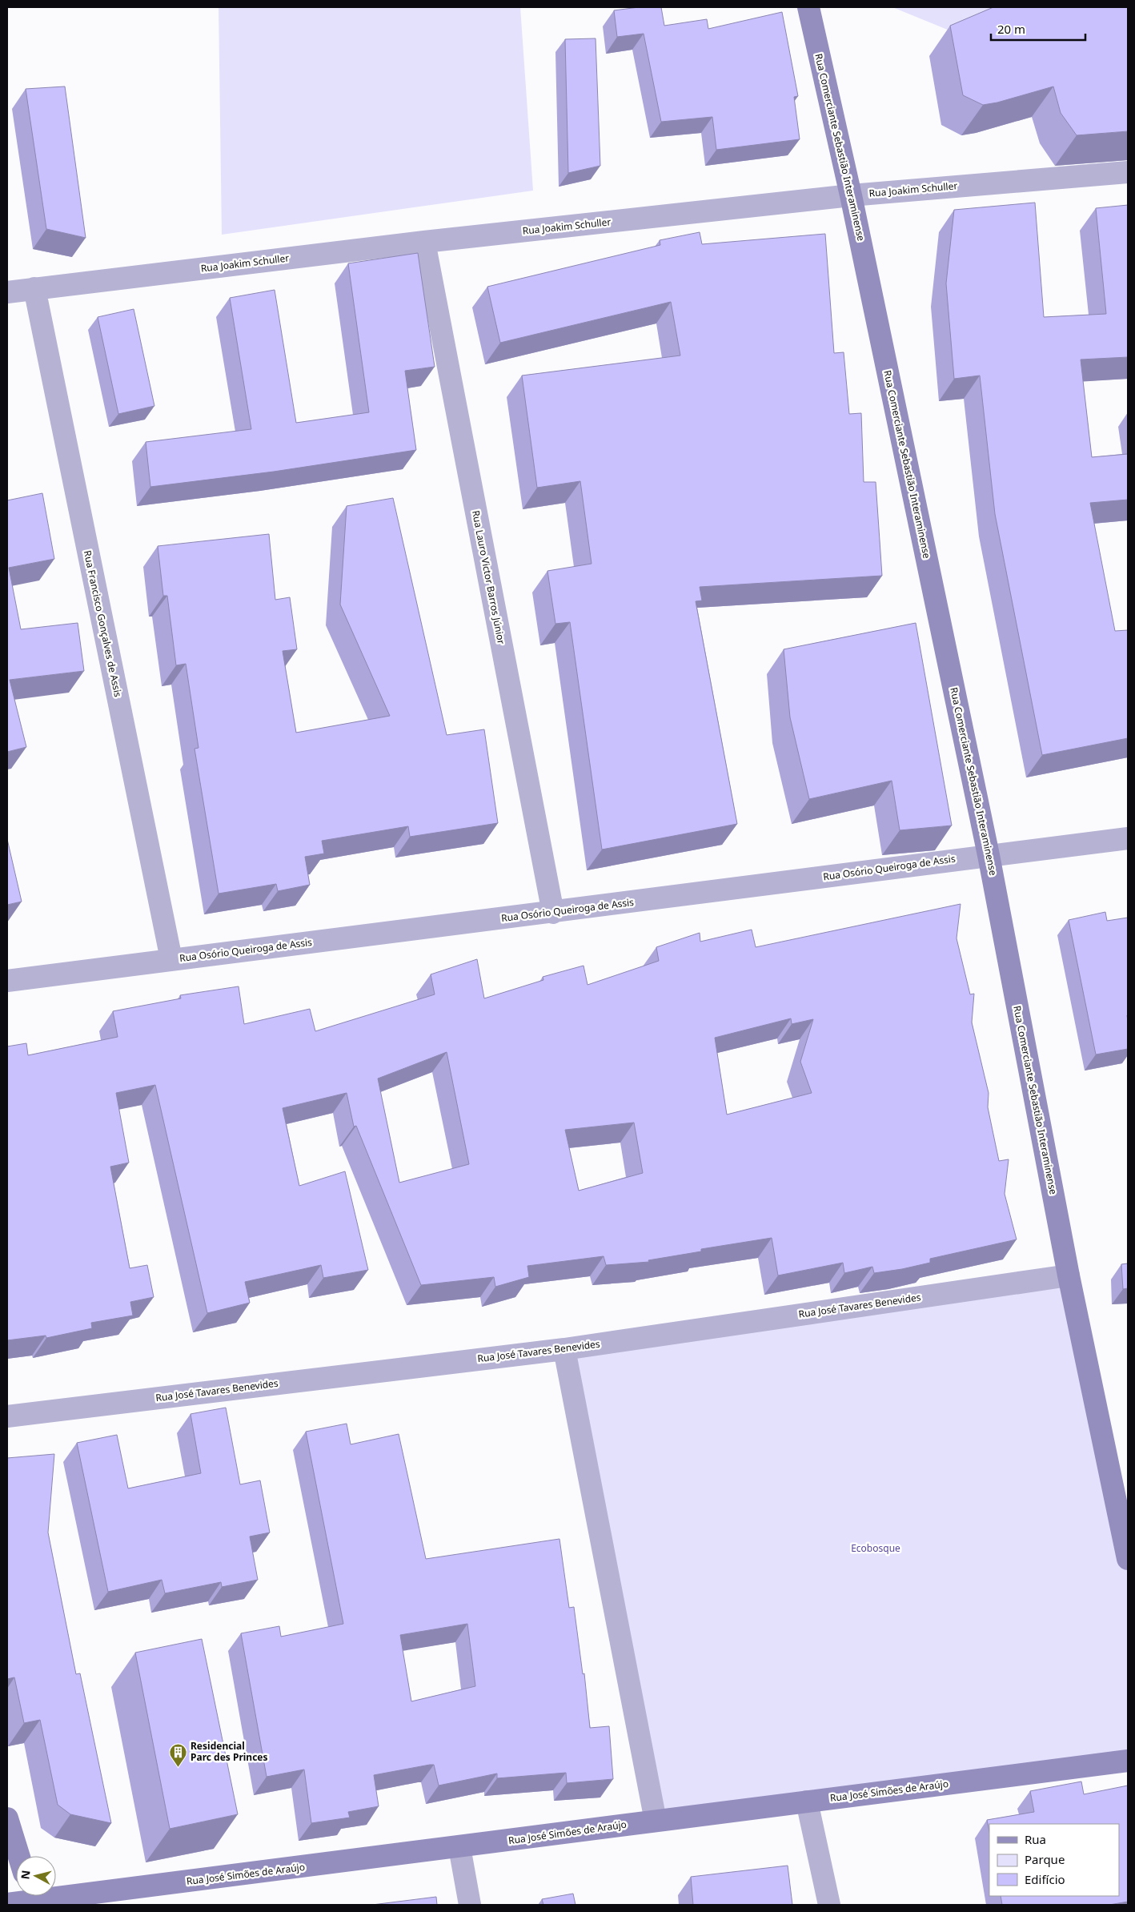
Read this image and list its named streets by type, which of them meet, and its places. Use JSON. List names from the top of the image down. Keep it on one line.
{"streets":{"street":["Rua Comerciante Sebastião Interaminense","Rua Joakim Schuller","Rua Lauro Victor Barros Júnior","Rua Francisco Gonçalves de Assis","Rua Osório Queiroga de Assis","Rua José Tavares Benevides","Rua José Simões de Araújo"]},"crossings":[["Rua Comerciante Sebastião Interaminense","Rua Joakim Schuller"],["Rua Comerciante Sebastião Interaminense","Rua Osório Queiroga de Assis"],["Rua Comerciante Sebastião Interaminense","Rua José Tavares Benevides"],["Rua Joakim Schuller","Rua Lauro Victor Barros Júnior"],["Rua Joakim Schuller","Rua Francisco Gonçalves de Assis"],["Rua Lauro Victor Barros Júnior","Rua Osório Queiroga de Assis"],["Rua Francisco Gonçalves de Assis","Rua Osório Queiroga de Assis"]],"parks":["Ecobosque"],"places":{"building":["Residencial Parc des Princes"]},"legend":["Rua","Parque","Edifício"],"scale_bar":"20 m","north":"left"}
